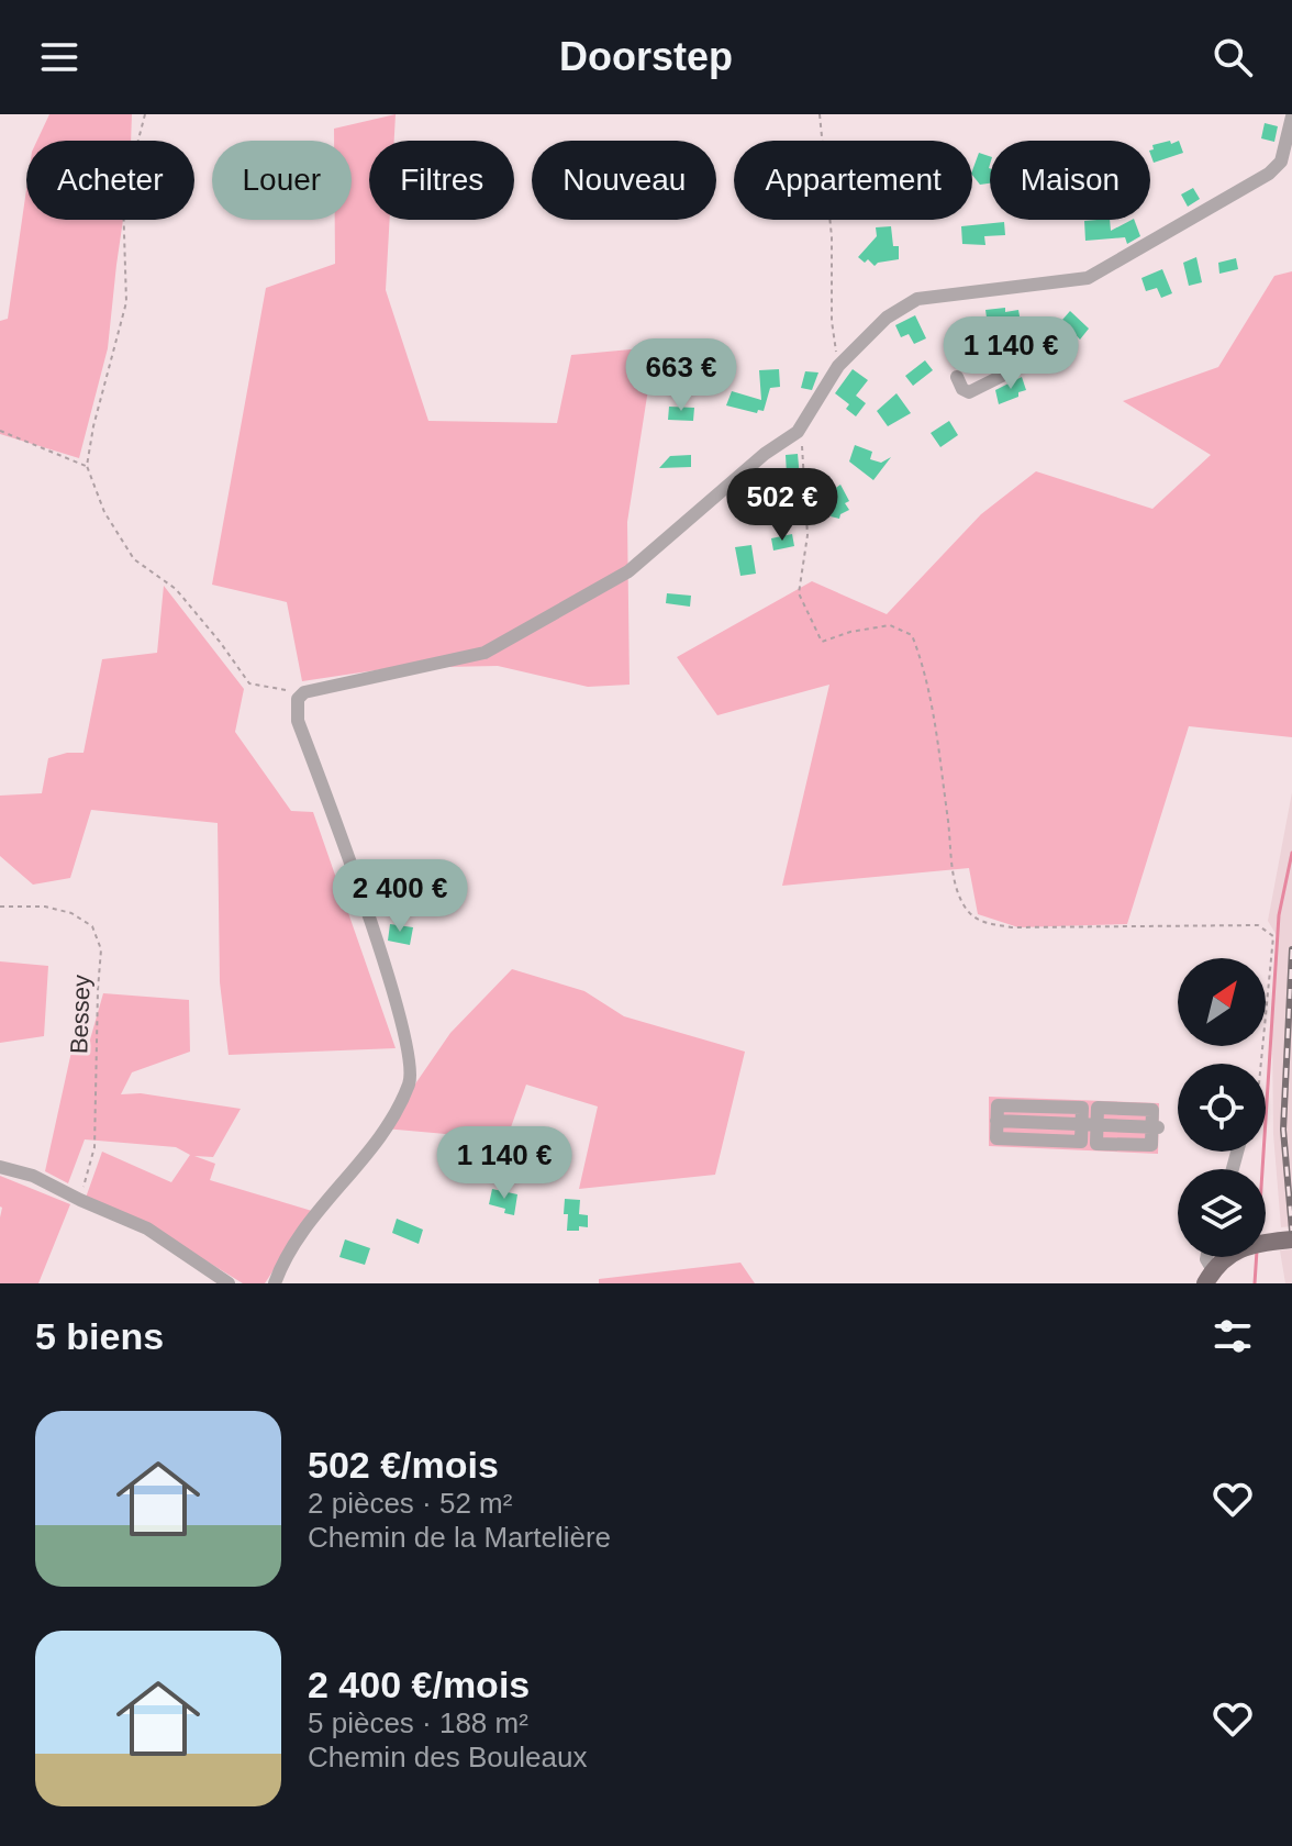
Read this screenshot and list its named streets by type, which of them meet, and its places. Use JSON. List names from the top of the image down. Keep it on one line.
{"streets":{"path":["Bessey"]},"north":"top right","page":{"header":"Doorstep","chip":["Acheter","Louer","Filtres","Nouveau","Appartement","Maison"],"price":["1 140 €","663 €","502 €","2 400 €","1 140 €"],"heading":"5 biens","list":[{"name":"502 €/mois","note":"2 pièces · 52 m² · Chemin de la Martelière"},{"name":"2 400 €/mois","note":"5 pièces · 188 m² · Chemin des Bouleaux"}]}}
